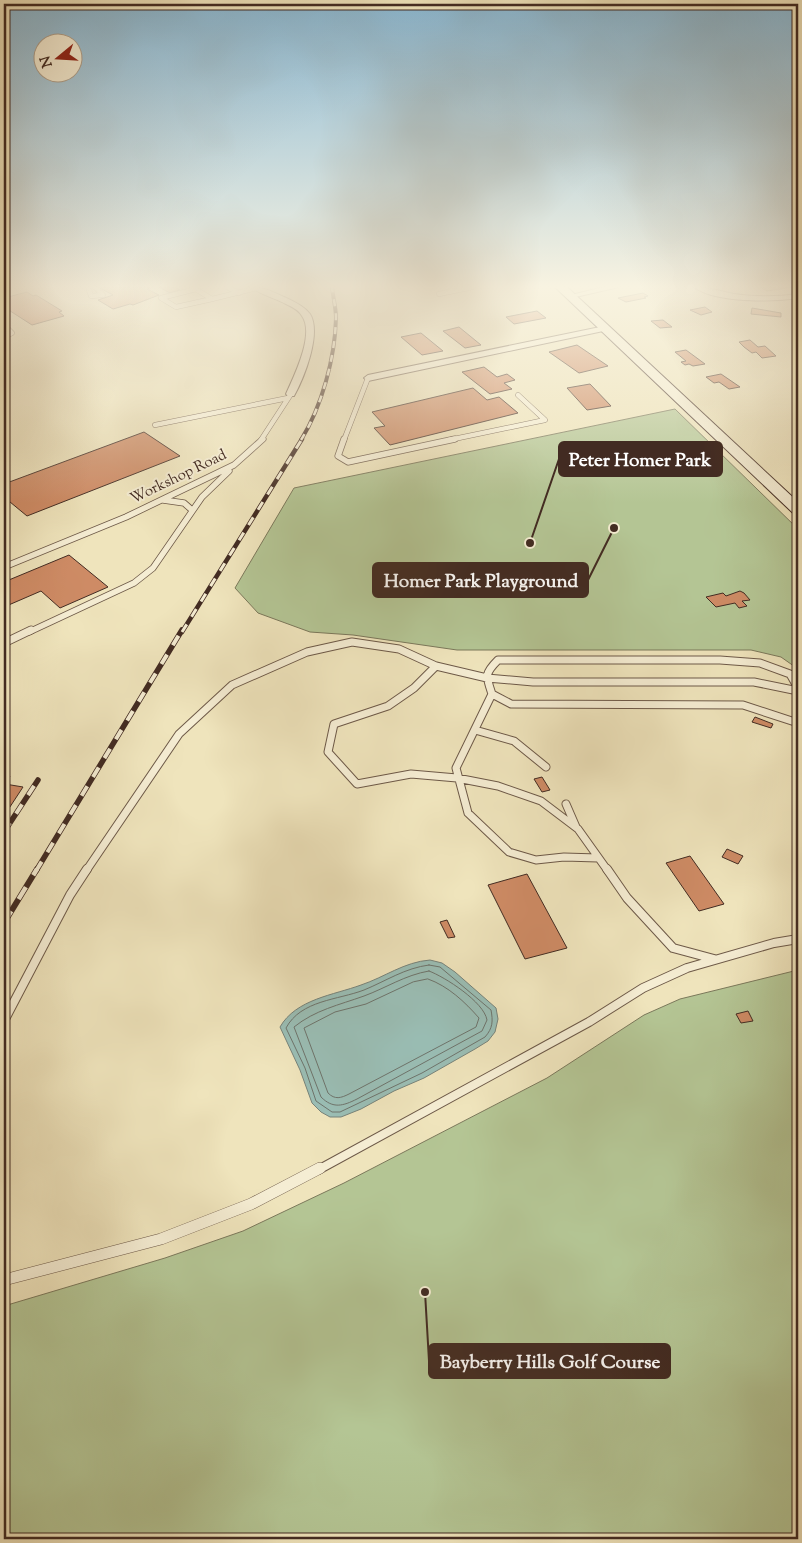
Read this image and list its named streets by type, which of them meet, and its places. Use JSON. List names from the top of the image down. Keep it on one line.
{"streets":{"street":["Workshop Road"]},"places":["Homer Park Playground","Peter Homer Park","Bayberry Hills Golf Course"],"north":"left"}
